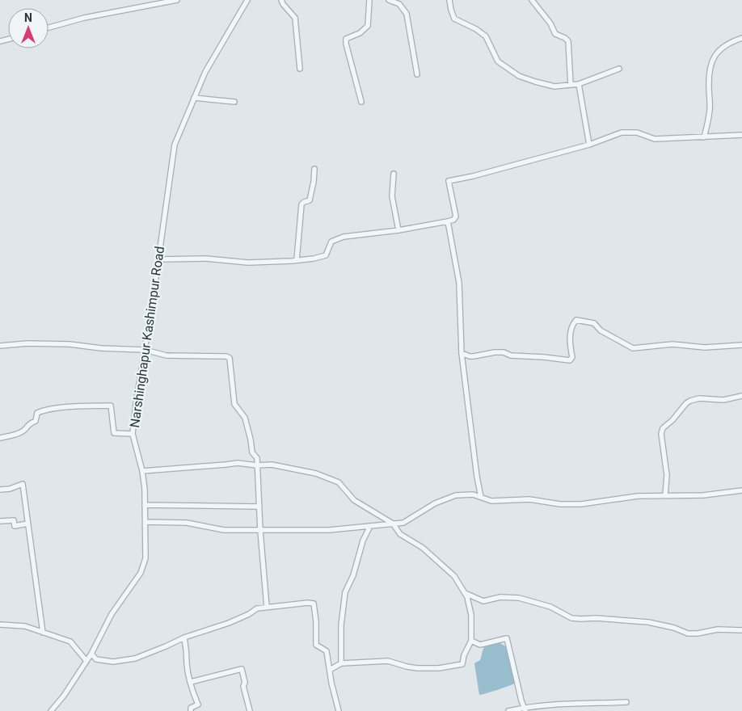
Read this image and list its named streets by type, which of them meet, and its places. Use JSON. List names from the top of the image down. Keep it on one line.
{"streets":{"street":["Narshinghapur Kashimpur Road"]},"north":"top"}
